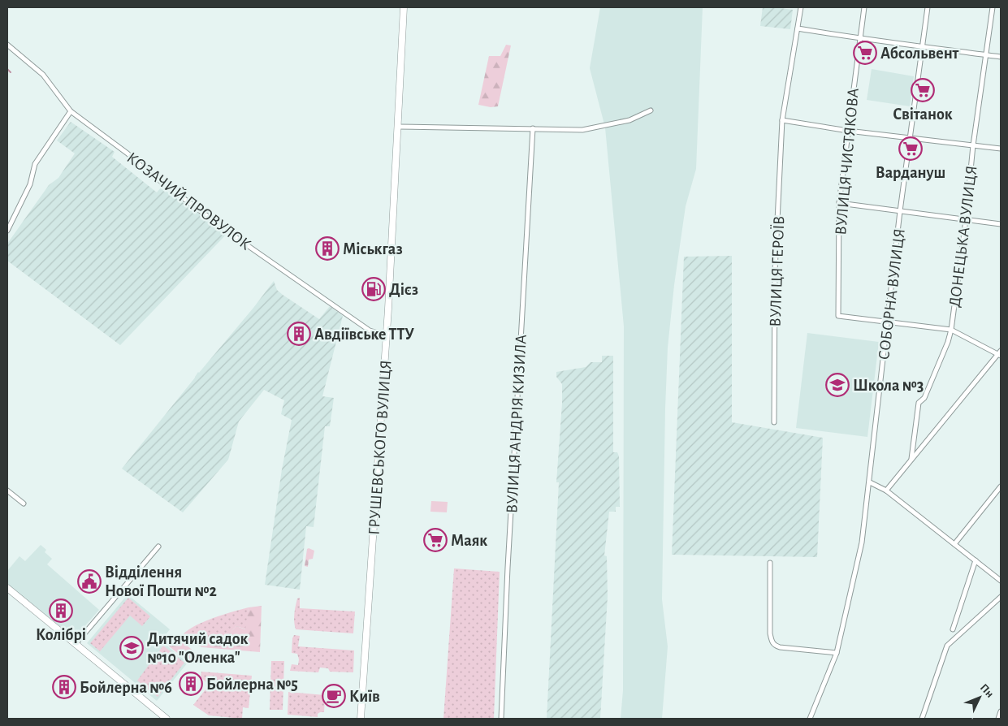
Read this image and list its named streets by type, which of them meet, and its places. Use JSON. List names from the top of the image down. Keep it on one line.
{"streets":{"street":["ВУЛИЦЯ ЧИСТЯКОВА","КОЗАЧИЙ ПРОВУЛОК","ДОНЕЦЬКА ВУЛИЦЯ","ВУЛИЦЯ ГЕРОЇВ","СОБОРНА ВУЛИЦЯ","ВУЛИЦЯ АНДРІЯ КИЗИЛА","ГРУШЕВСЬКОГО ВУЛИЦЯ"]},"crossings":[["ВУЛИЦЯ ЧИСТЯКОВА","СОБОРНА ВУЛИЦЯ"],["КОЗАЧИЙ ПРОВУЛОК","ГРУШЕВСЬКОГО ВУЛИЦЯ"]],"places":{"supermarket":["Абсольвент","Світанок","Вардануш","Маяк"],"building":["Міськгаз","Авдіївське ТТУ","Колібрі","Бойлерна №5","Бойлерна №6"],"fuel station":["Дієз"],"school or university":["Школа №3","Дитячий садок №10 \"Оленка\""],"public building":["Відділення Нової Пошти №2"],"cafe":["Київ"]},"north":"top right"}
